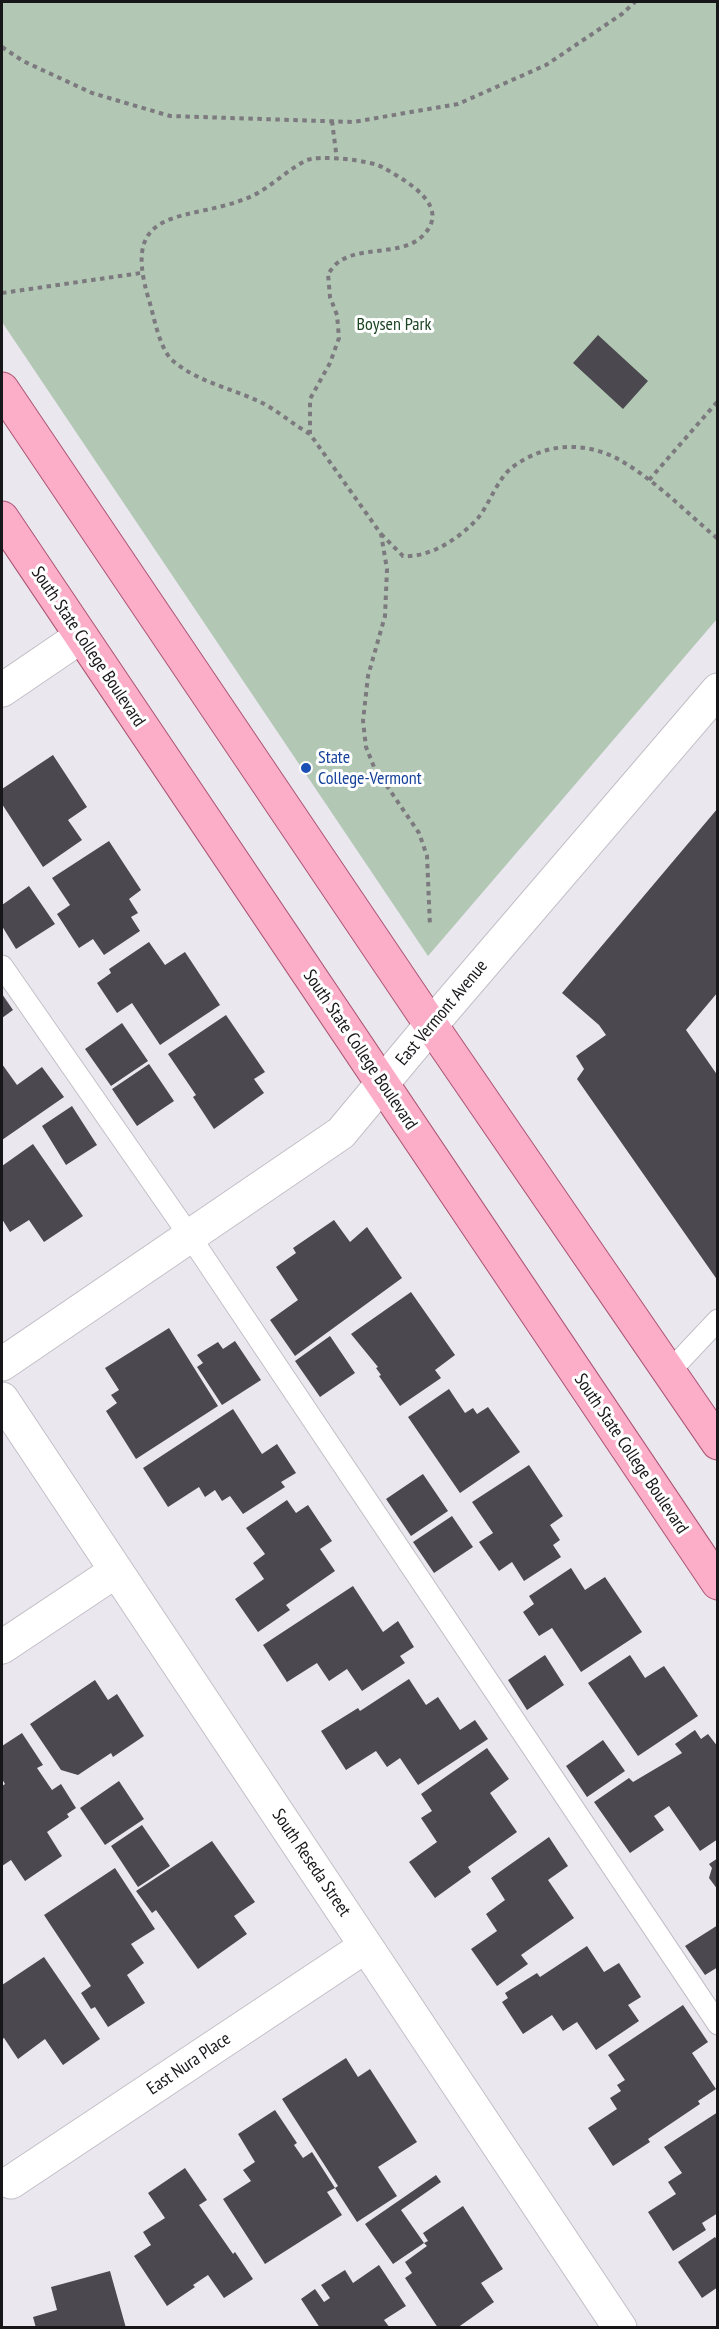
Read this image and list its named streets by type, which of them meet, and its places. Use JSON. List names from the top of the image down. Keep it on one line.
{"streets":{"main road":["South State College Boulevard"],"street":["East Vermont Avenue","South Reseda Street","East Nura Place"]},"crossings":[["South State College Boulevard","East Vermont Avenue"],["South Reseda Street","East Nura Place"]],"parks":["Boysen Park"],"places":["State College-Vermont"]}
